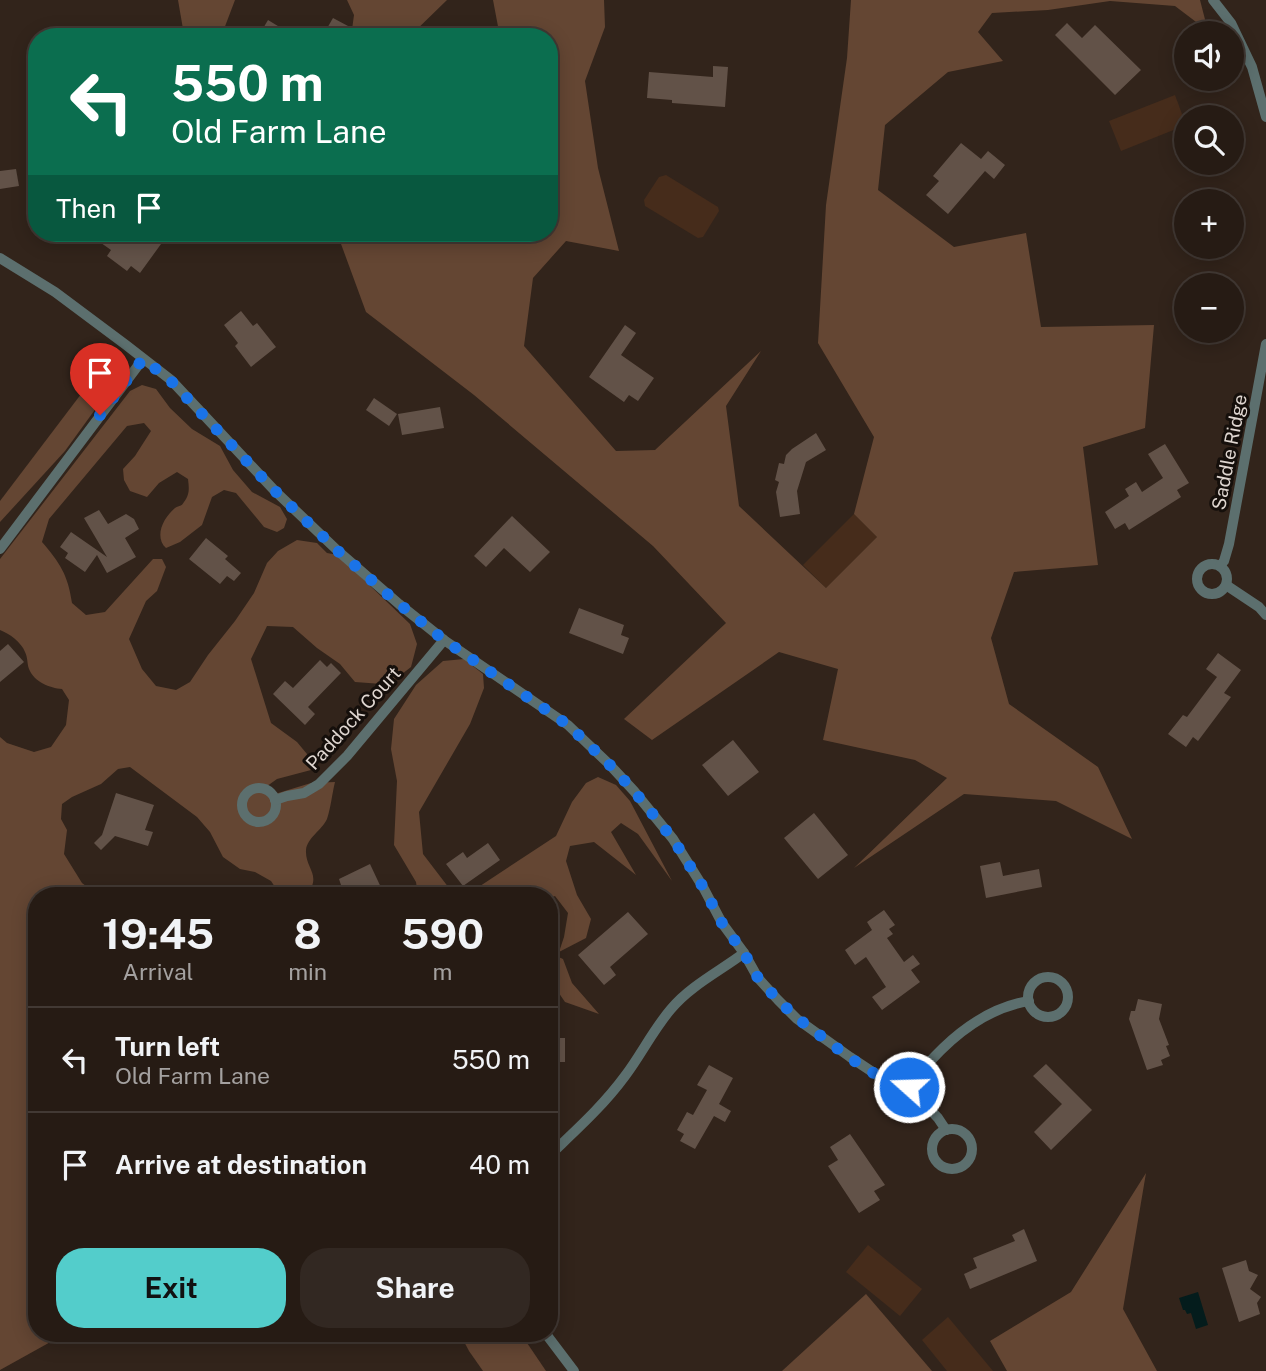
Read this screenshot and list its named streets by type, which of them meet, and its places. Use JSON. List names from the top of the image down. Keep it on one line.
{"streets":{"street":["Saddle Ridge","Paddock Court"]},"page":{"map_buttons":["+","−"],"turn":["550 m","Old Farm Lane"],"then":"Then","eta":["19:45","Arrival","8","min","590","m"],"list":[{"name":"Turn left","note":"Old Farm Lane","value":"550 m"},{"name":"Arrive at destination","value":"40 m"}],"buttons":["Exit","Share"]}}
